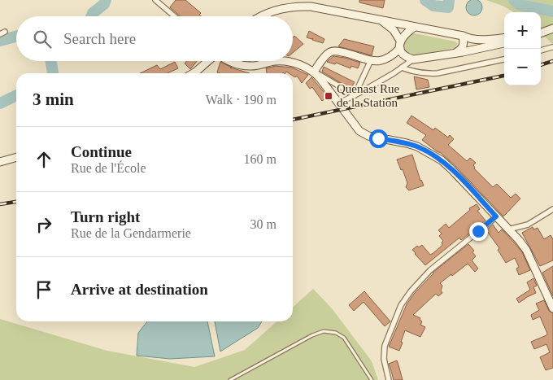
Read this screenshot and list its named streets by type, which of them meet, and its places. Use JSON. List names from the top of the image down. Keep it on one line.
{"places":{"transit":["Quenast Rue de la Station"]},"page":{"map_buttons":["+","−"],"search":"Search here","heading":["3 min","Walk · 190 m"],"list":[["Continue","Rue de l'École","160 m"],["Turn right","Rue de la Gendarmerie","30 m"],"Arrive at destination"]}}
